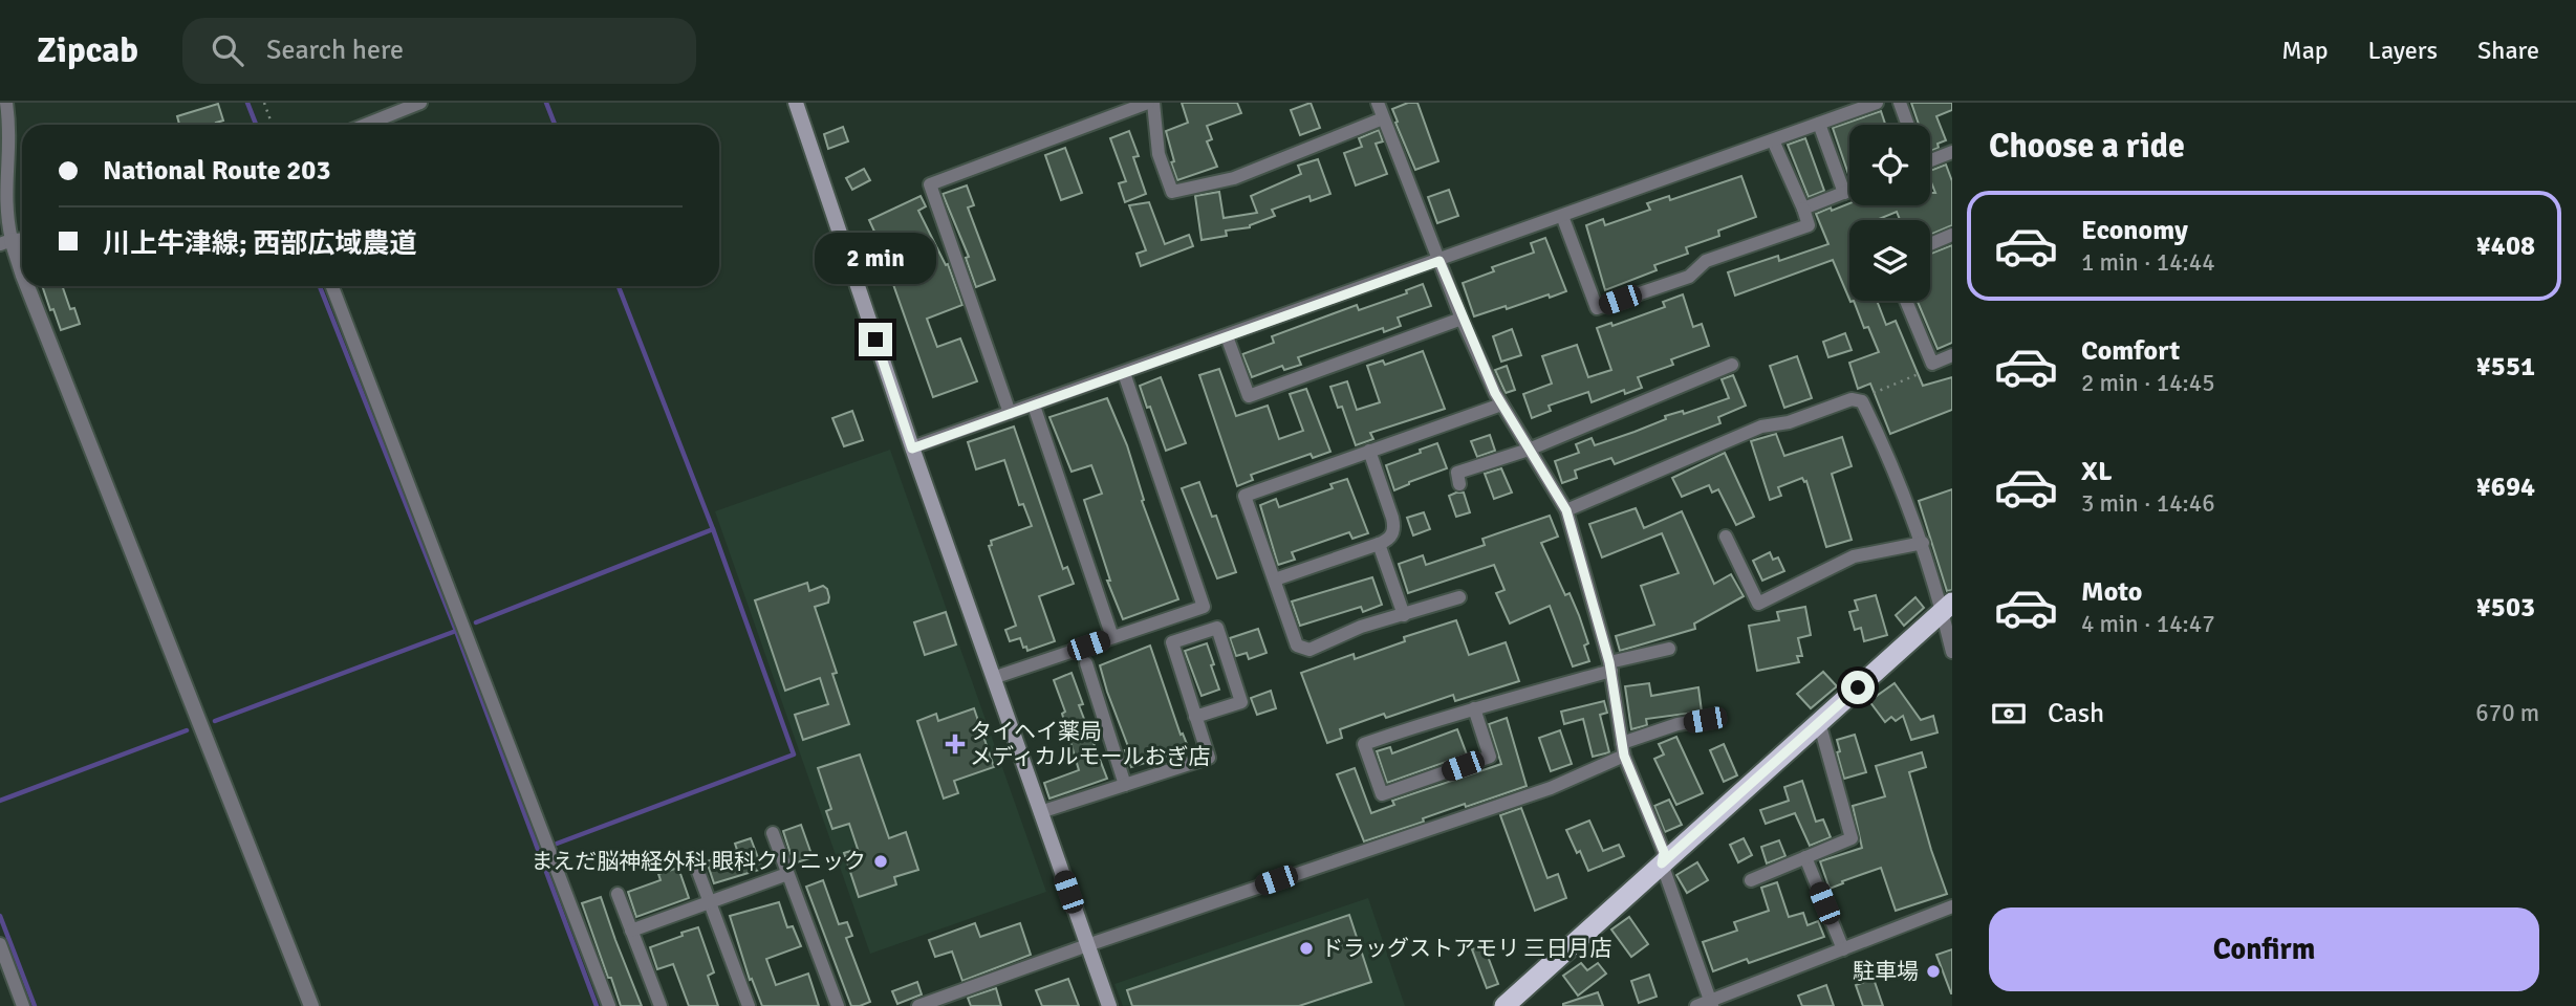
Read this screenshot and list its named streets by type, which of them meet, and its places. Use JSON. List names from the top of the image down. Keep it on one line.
{"places":{"health":["タイヘイ薬局 メディカルモールおぎ店"],"other":["まえだ脳神経外科 眼科クリニック","ドラッグストアモリ 三日月店","駐車場"]},"page":{"header":"Zipcab","search":"Search here","nav":["Map","Layers","Share"],"heading":"Choose a ride","banner":["National Route 203","川上牛津線; 西部広域農道"],"list":[{"name":"Economy","note":"1 min · 14:44","value":"¥408"},{"name":"Comfort","note":"2 min · 14:45","value":"¥551"},{"name":"XL","note":"3 min · 14:46","value":"¥694"},{"name":"Moto","note":"4 min · 14:47","value":"¥503"}],"bubble":"2 min","pay":["Cash","670 m"],"buttons":"Confirm"}}
